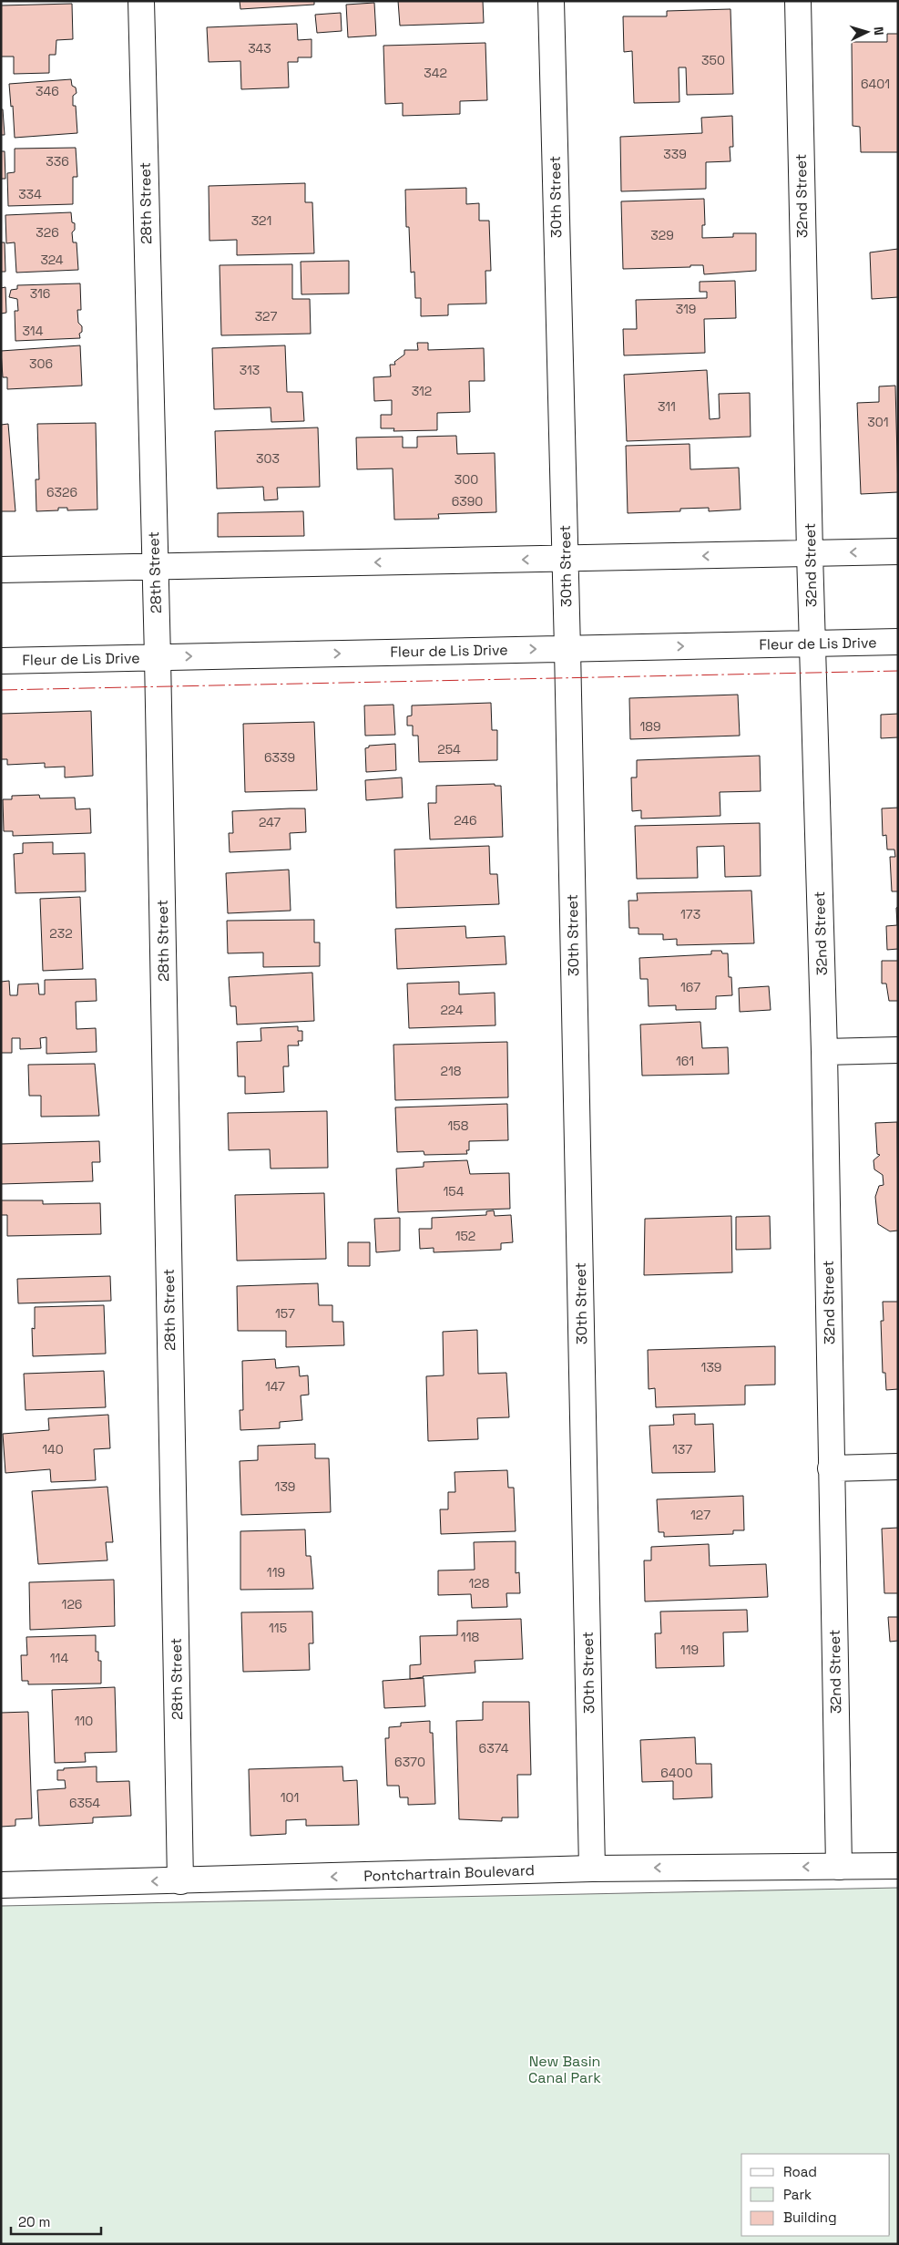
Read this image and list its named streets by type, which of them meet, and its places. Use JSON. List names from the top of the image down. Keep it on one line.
{"streets":{"street":["32nd Street","30th Street","28th Street","Fleur de Lis Drive","Pontchartrain Boulevard"]},"crossings":[["32nd Street","Fleur de Lis Drive"],["32nd Street","Pontchartrain Boulevard"],["30th Street","Fleur de Lis Drive"],["30th Street","Pontchartrain Boulevard"],["28th Street","Fleur de Lis Drive"],["28th Street","Pontchartrain Boulevard"]],"one_way":["Pontchartrain Boulevard"],"parks":["New Basin Canal Park"],"house_numbers":["343","350","342","6401","346","339","336","334","321","326","329","324","316","319","327","314","306","313","312","311","301","303","300","6326","6390","189","254","6339","246","247","173","232","167","224","161","218","158","154","152","157","139","147","140","137","139","127","119","128","126","115","118","119","114","110","6374","6370","6400","101","6354"],"legend":["Road","Park","Building"],"scale_bar":"20 m","north":"right"}
